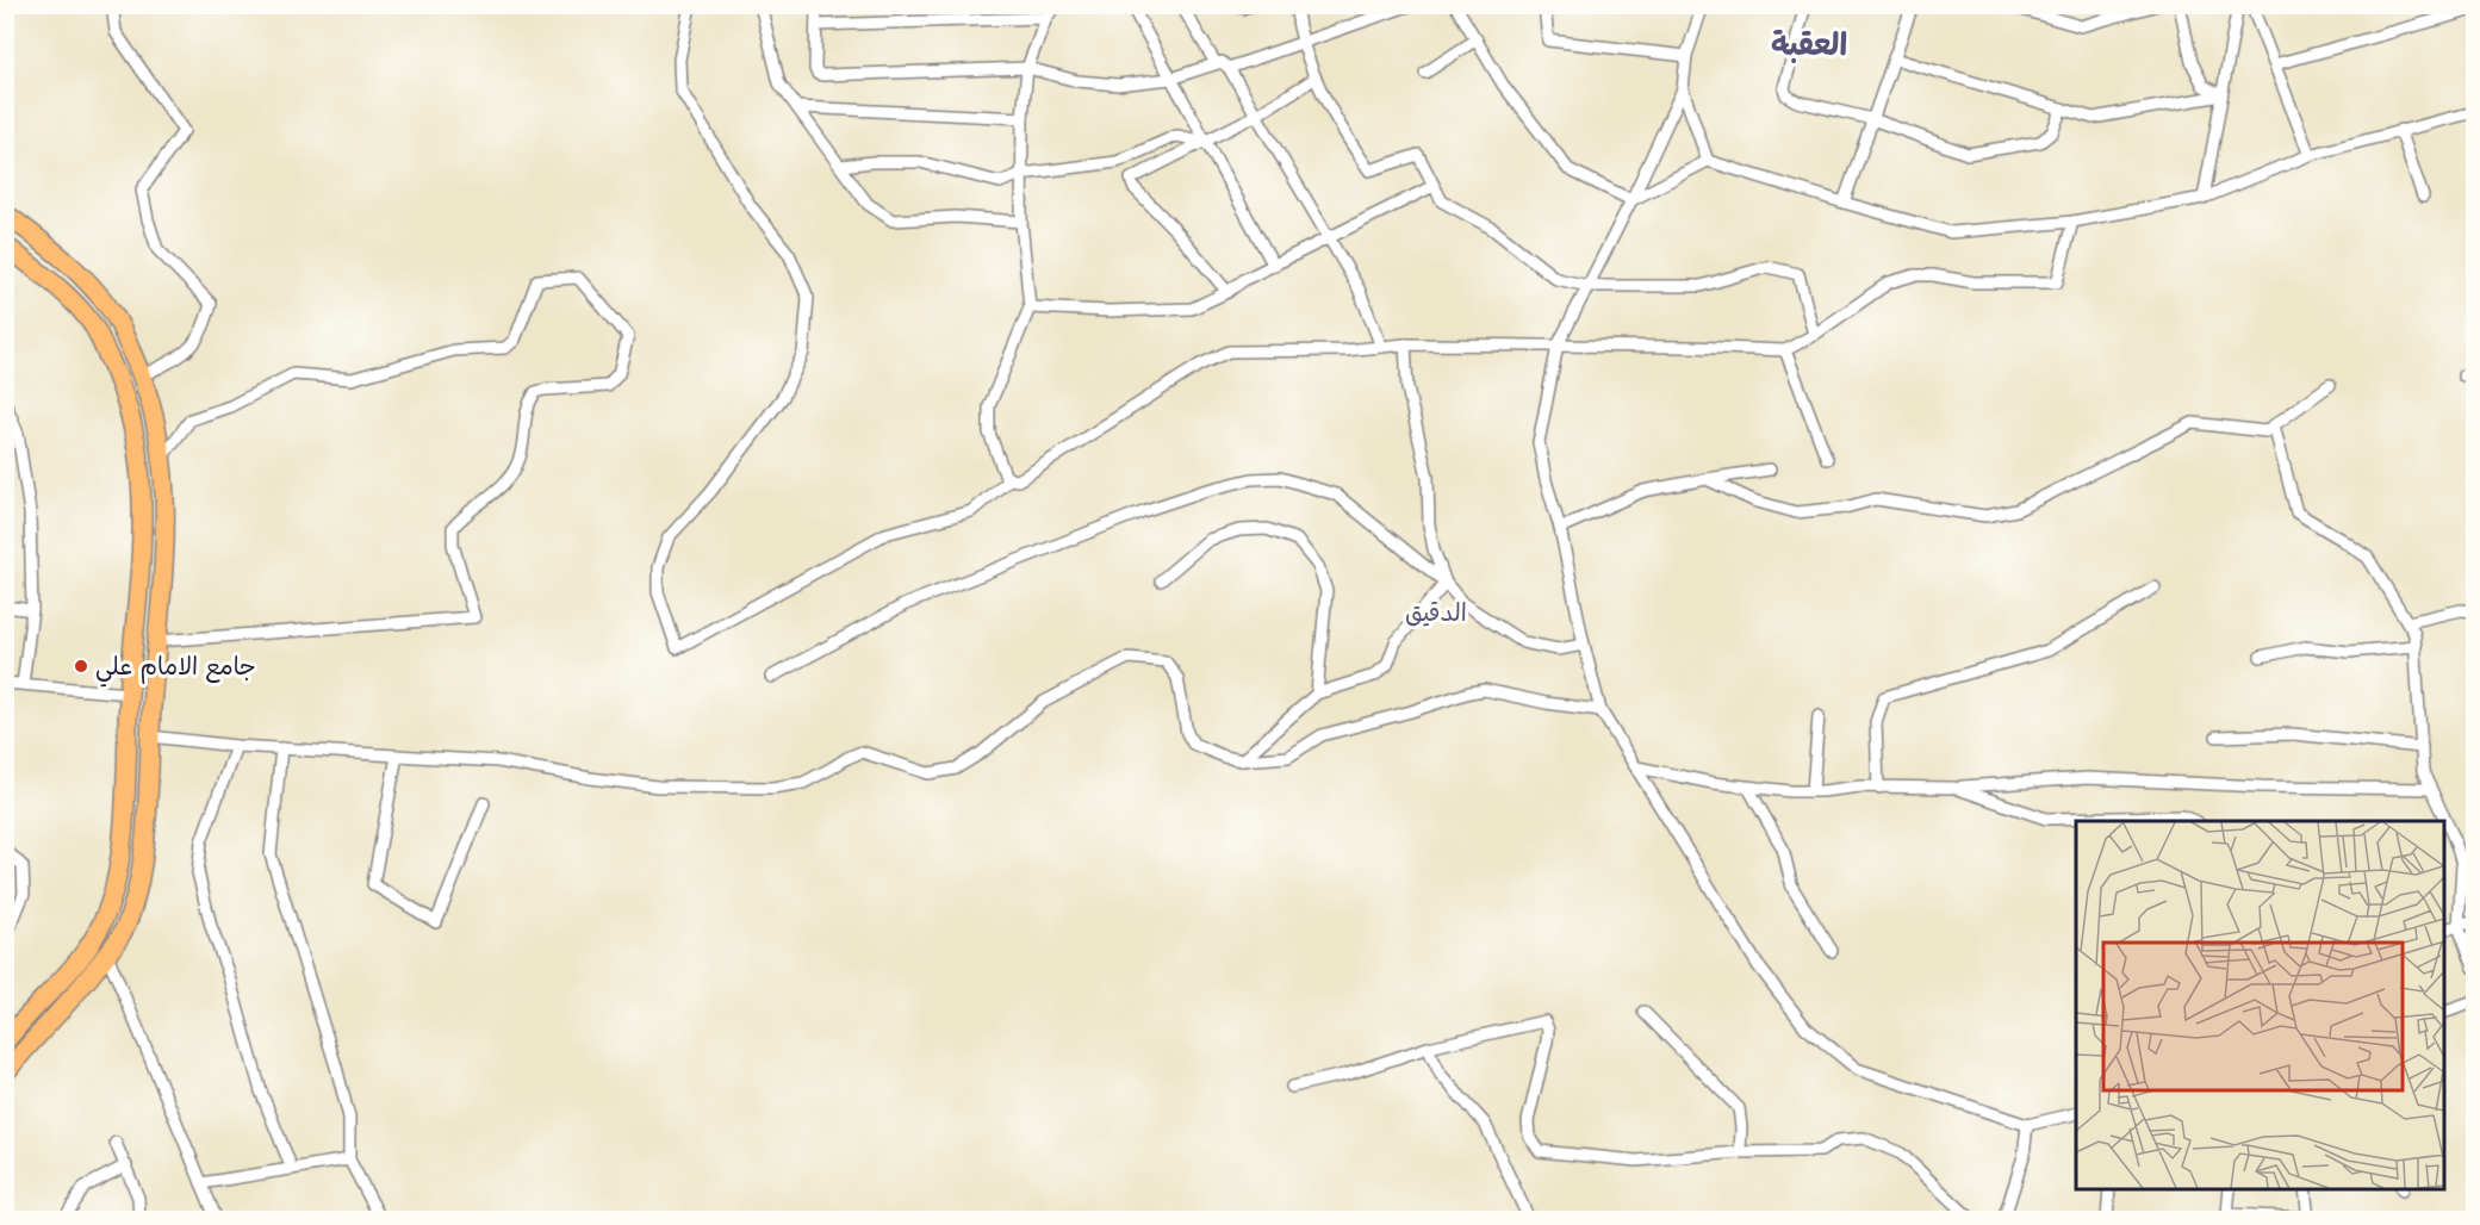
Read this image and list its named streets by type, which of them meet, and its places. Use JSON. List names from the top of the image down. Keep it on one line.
{"districts":["العقبة","الدقيق"],"places":["جامع الامام علي"]}
